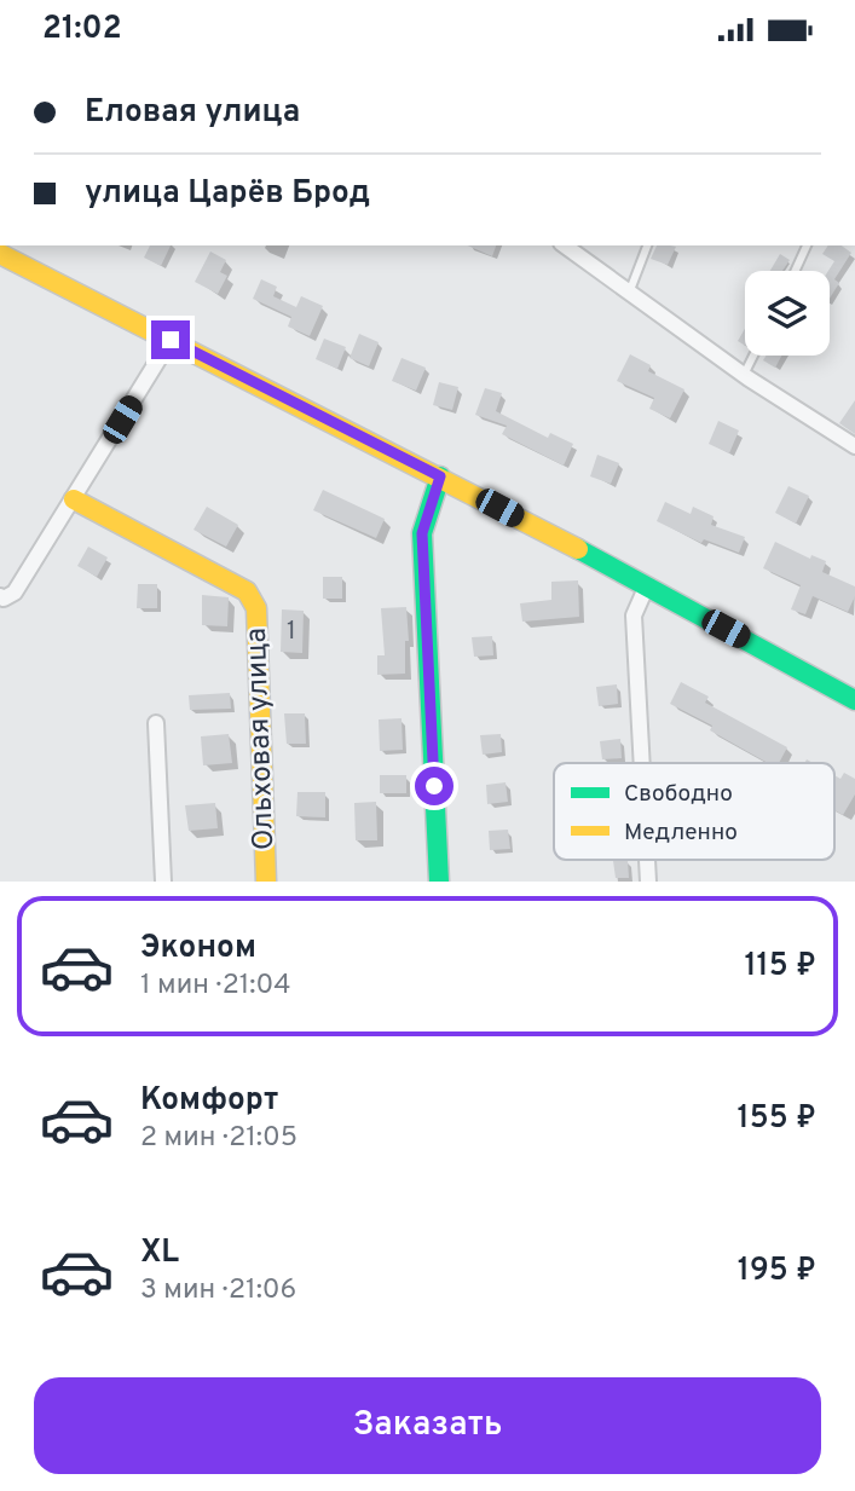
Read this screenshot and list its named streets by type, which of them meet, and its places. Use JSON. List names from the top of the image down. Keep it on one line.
{"streets":{"street":["Ольховая улица"]},"house_numbers":["1"],"legend":["Свободно","Медленно"],"page":{"status":"21:02","banner":["Еловая улица","улица Царёв Брод"],"list":[{"name":"Эконом","note":"1 мин · 21:04","value":"115 ₽"},{"name":"Комфорт","note":"2 мин · 21:05","value":"155 ₽"},{"name":"XL","note":"3 мин · 21:06","value":"195 ₽"}],"buttons":"Заказать"}}
